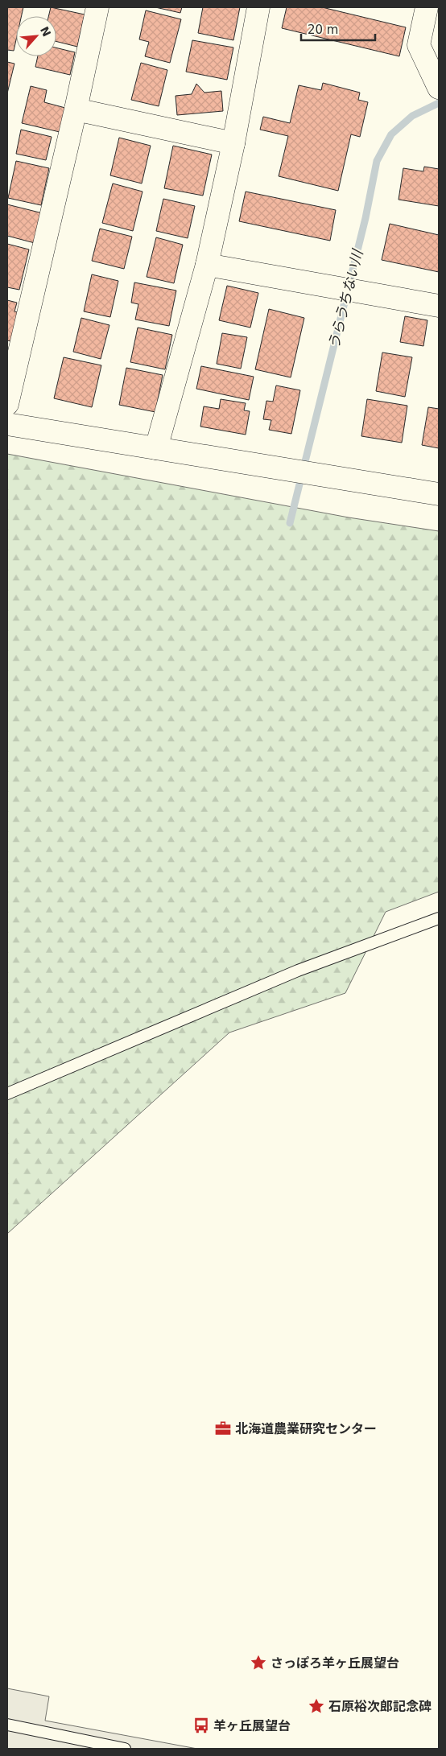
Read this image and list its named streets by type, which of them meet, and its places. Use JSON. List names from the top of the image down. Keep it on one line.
{"water":["うらうちない川"],"places":{"office":["北海道農業研究センター"],"place":["さっぽろ羊ヶ丘展望台","石原裕次郎記念碑"],"bus stop":["羊ヶ丘展望台"]},"scale_bar":"20 m","north":"top right"}
